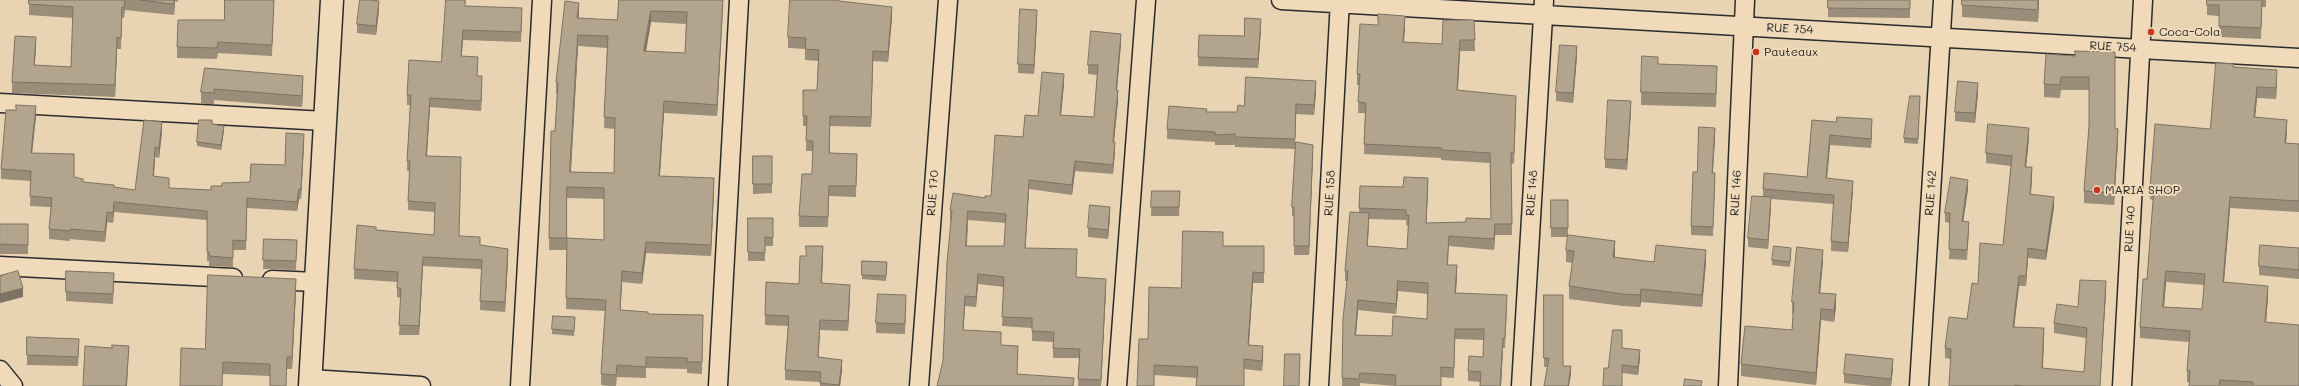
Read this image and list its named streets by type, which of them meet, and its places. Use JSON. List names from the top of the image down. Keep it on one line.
{"streets":{"street":["RUE 754","RUE 170","RUE 158","RUE 148","RUE 146","RUE 142","RUE 140"]},"crossings":[["RUE 754","RUE 158"],["RUE 754","RUE 148"],["RUE 754","RUE 146"],["RUE 754","RUE 142"],["RUE 754","RUE 140"]],"places":["Coca-Cola","Pauteaux","MARIA SHOP"]}
